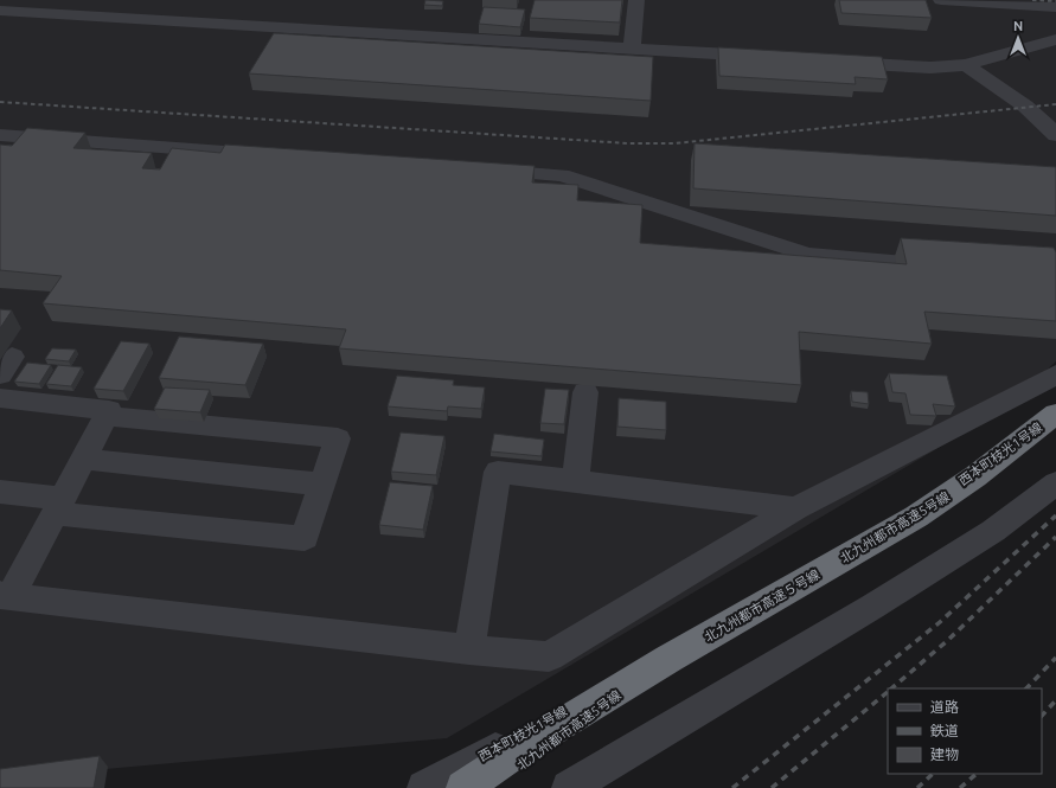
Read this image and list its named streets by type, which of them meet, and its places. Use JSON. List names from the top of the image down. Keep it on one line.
{"streets":{"highway":["北九州都市高速5号線"],"street":["西本町枝光1号線"]},"crossings":[["西本町枝光1号線","北九州都市高速5号線"]],"legend":["道路","鉄道","建物"],"north":"top"}
